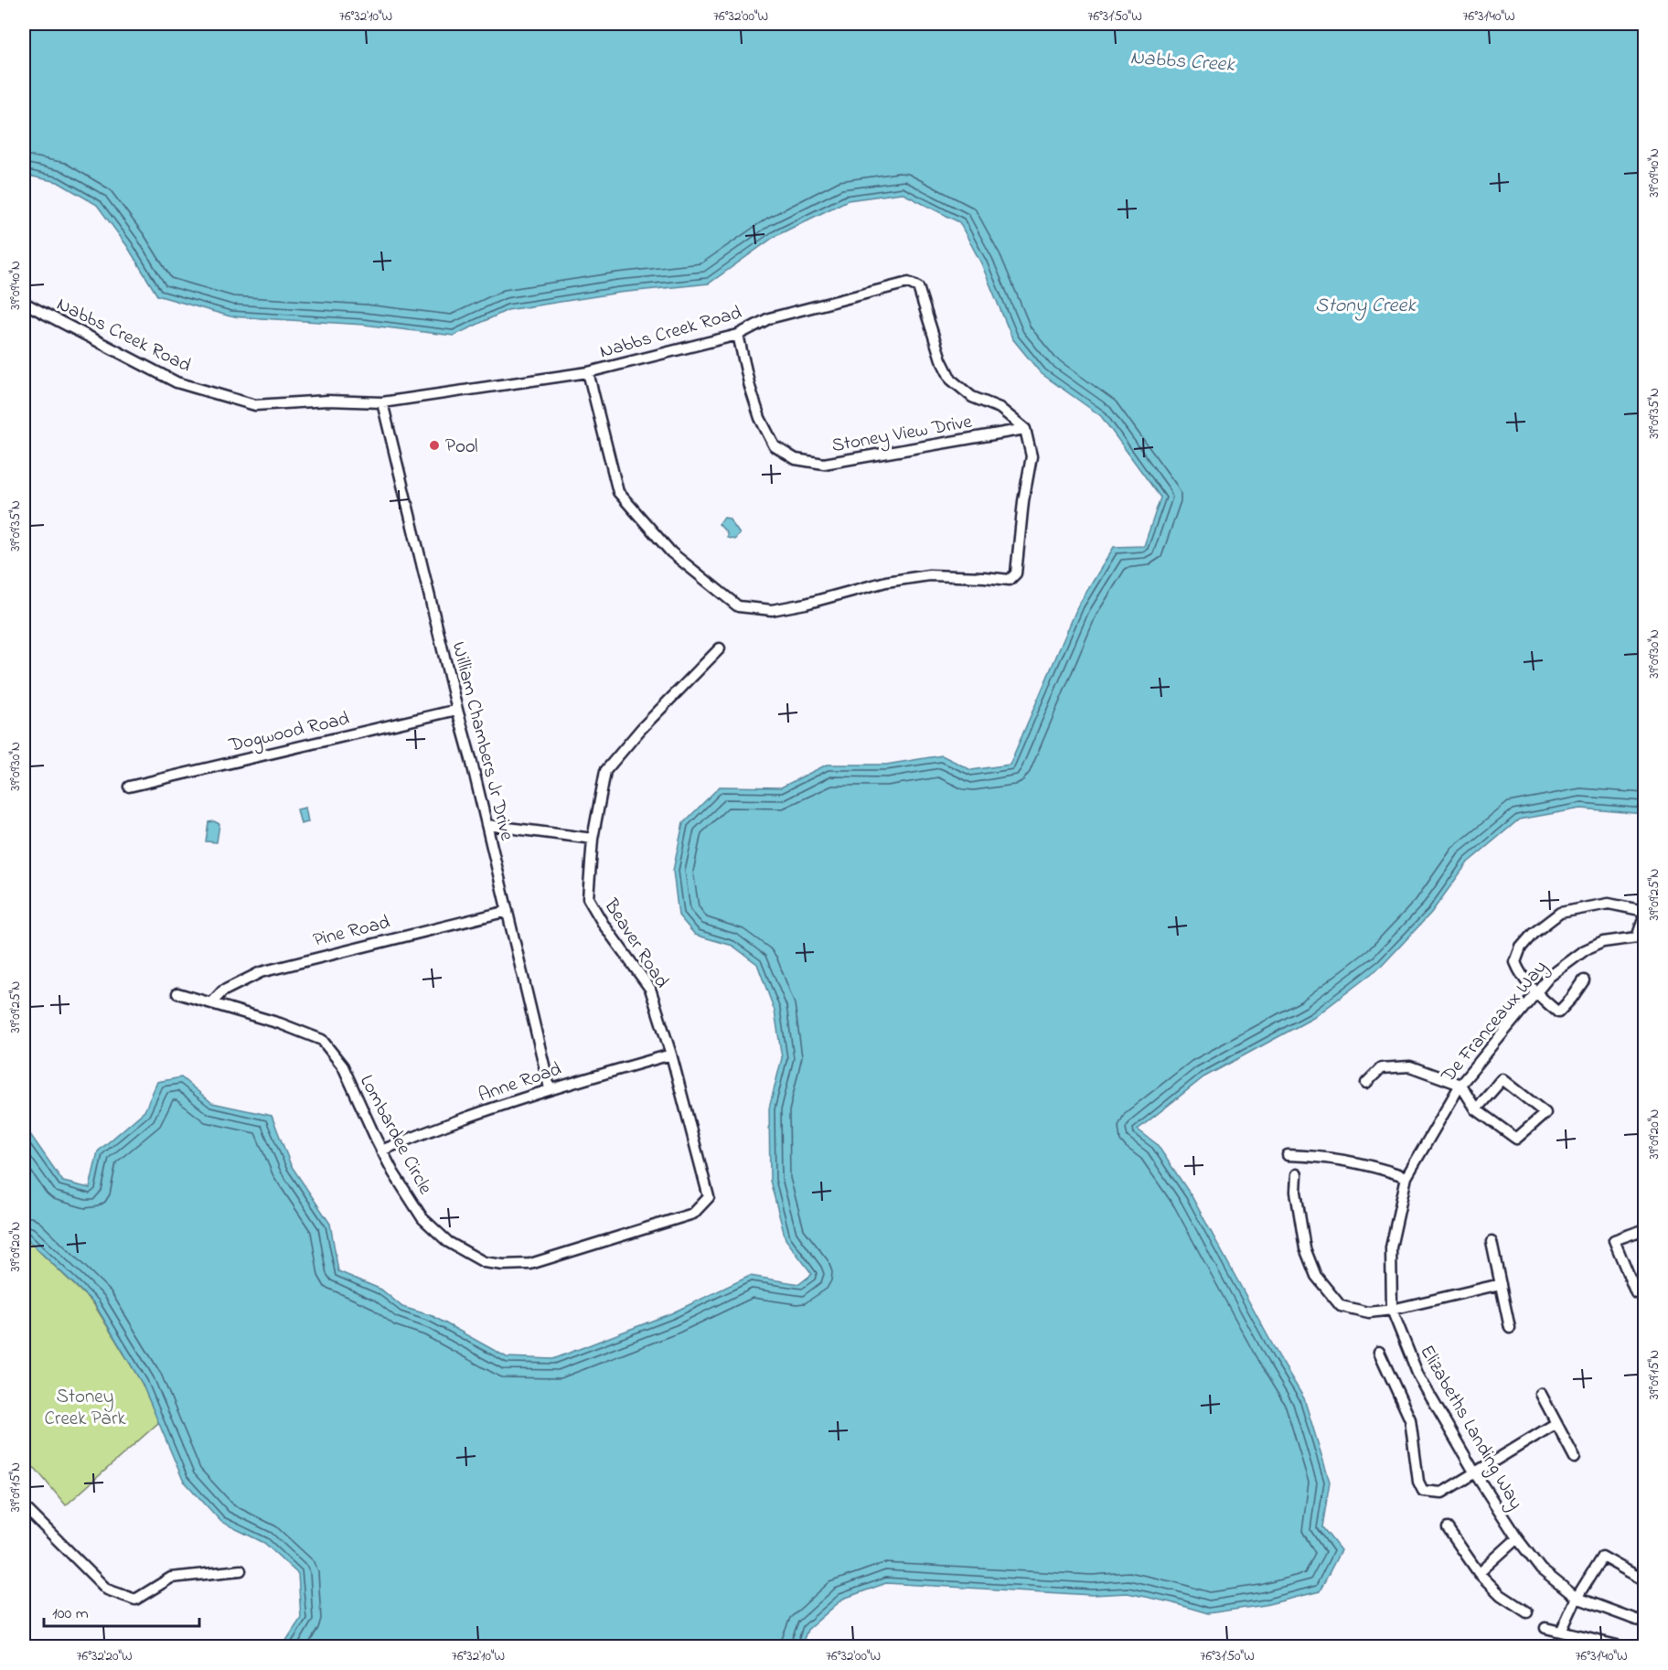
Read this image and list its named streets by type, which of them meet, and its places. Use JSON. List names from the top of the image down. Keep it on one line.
{"streets":{"street":["Nabbs Creek Road","Stoney View Drive","Dogwood Road","William Chambers Jr Drive","Pine Road","Beaver Road","De Franceaux Way","Anne Road","Lombardee Circle","Elizabeths Landing Way"]},"crossings":[["Nabbs Creek Road","Stoney View Drive"],["Nabbs Creek Road","William Chambers Jr Drive"],["Dogwood Road","William Chambers Jr Drive"],["William Chambers Jr Drive","Pine Road"],["William Chambers Jr Drive","Anne Road"],["Pine Road","Lombardee Circle"],["Beaver Road","Anne Road"],["Beaver Road","Lombardee Circle"],["De Franceaux Way","Elizabeths Landing Way"],["Anne Road","Lombardee Circle"]],"water":["Nabbs Creek","Stony Creek"],"parks":["Stoney Creek Park"],"places":["Pool"],"scale_bar":"100 m","coordinates":["76°32'10\"W","76°32'00\"W","76°31'50\"W","76°31'40\"W","39°09'40\"N","39°09'35\"N","39°09'30\"N","39°09'25\"N","39°09'20\"N","39°09'15\"N","76°32'20\"W"]}
